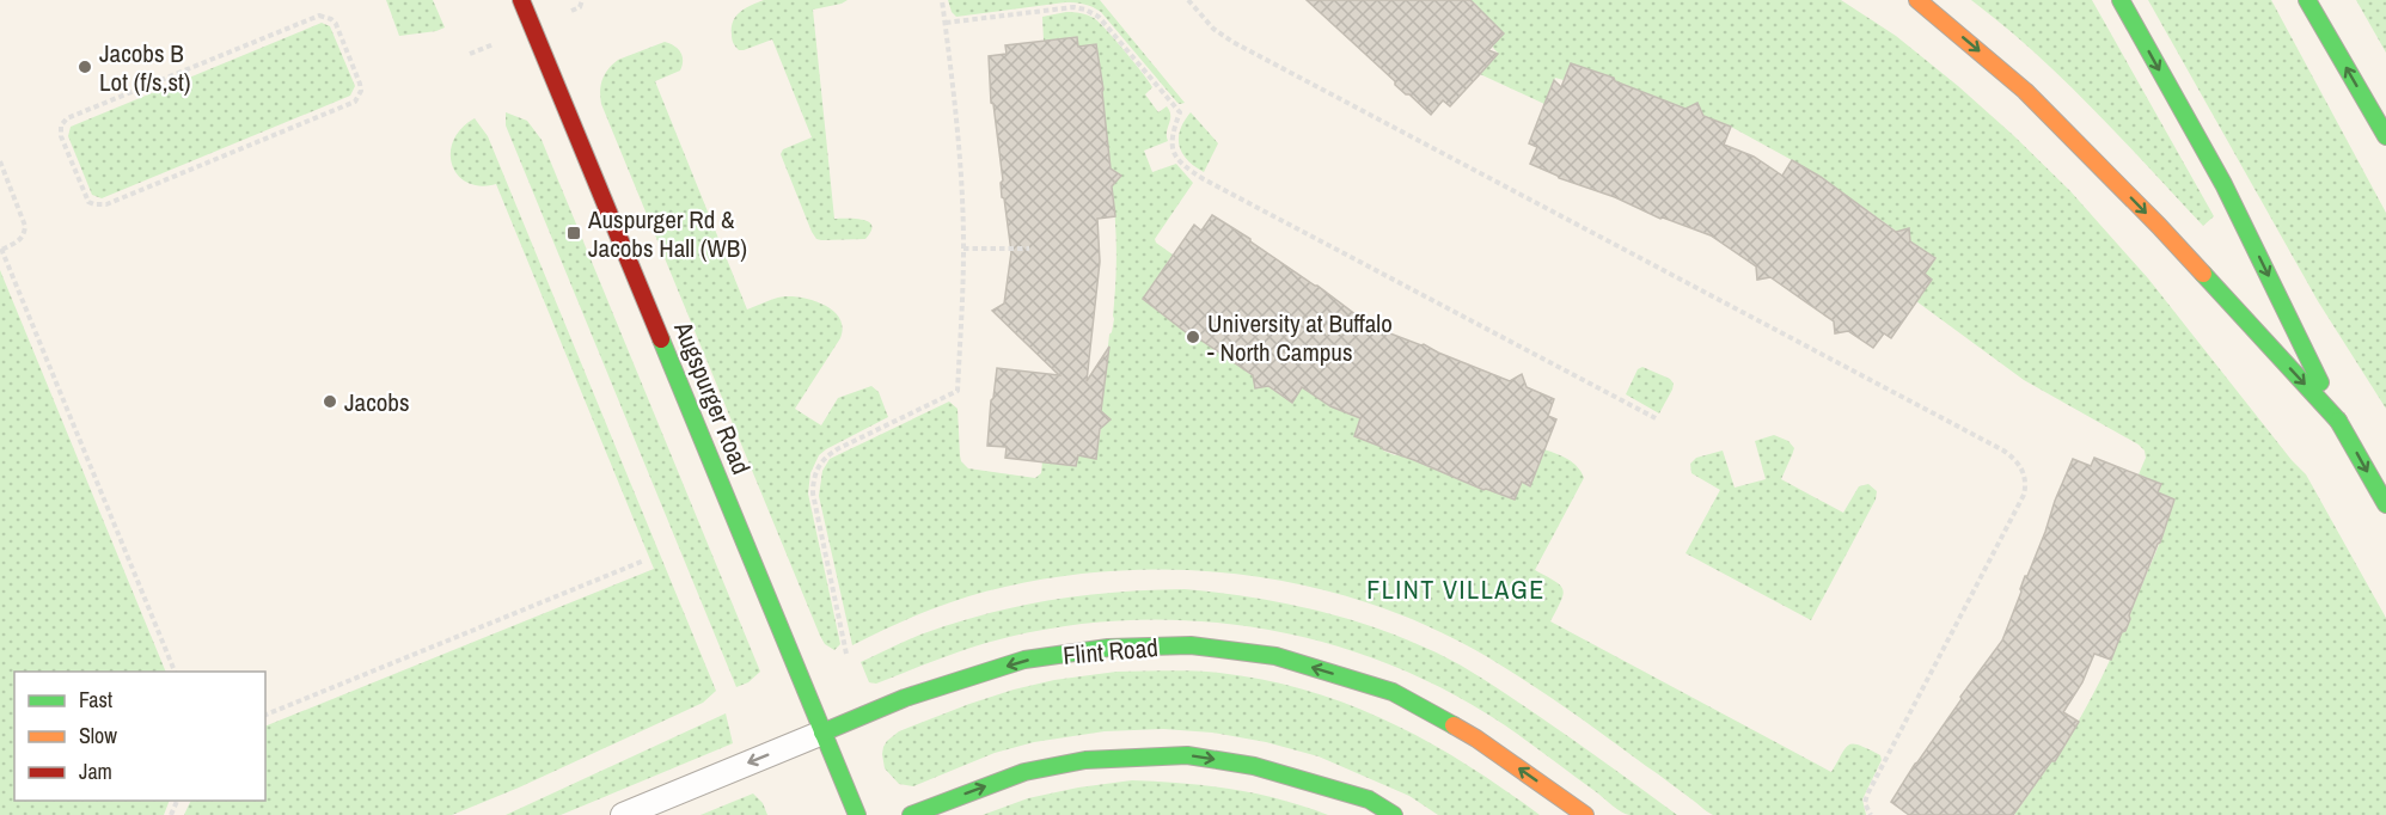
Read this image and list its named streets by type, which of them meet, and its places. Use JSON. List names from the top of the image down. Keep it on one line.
{"streets":{"street":["Augspurger Road","Flint Road"]},"crossings":[["Augspurger Road","Flint Road"]],"one_way":["Flint Road"],"districts":["FLINT VILLAGE"],"places":{"other":["Jacobs B Lot (f/s,st)","University at Buffalo - North Campus","Jacobs"],"transit":["Auspurger Rd & Jacobs Hall (WB)"]},"legend":["Fast","Slow","Jam"]}
